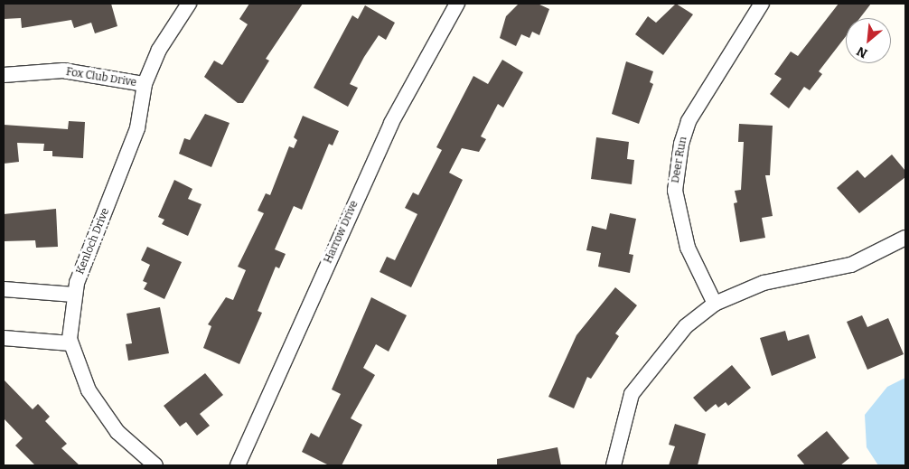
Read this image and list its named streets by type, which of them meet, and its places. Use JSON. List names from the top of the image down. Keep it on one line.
{"streets":{"street":["Fox Club Drive","Deer Run","Harrow Drive","Kenloch Drive"]},"crossings":[["Fox Club Drive","Kenloch Drive"]],"north":"bottom left"}
